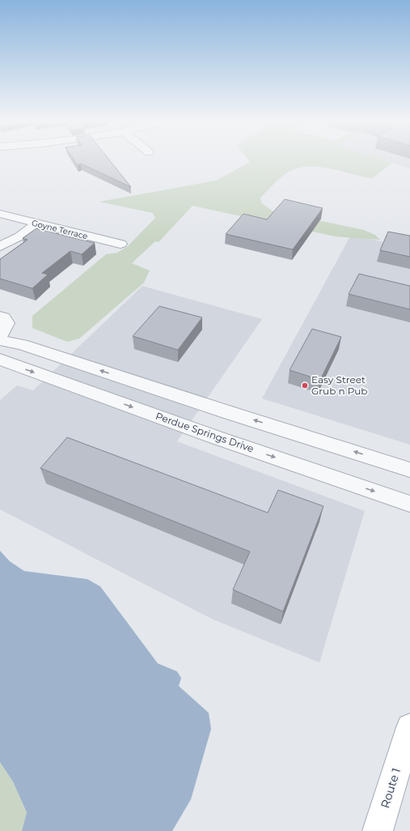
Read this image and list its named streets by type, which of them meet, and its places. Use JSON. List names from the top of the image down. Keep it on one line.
{"streets":{"main road":["Route 1"],"street":["Goyne Terrace","Perdue Springs Drive"]},"places":["Easy Street Grub n Pub"]}
